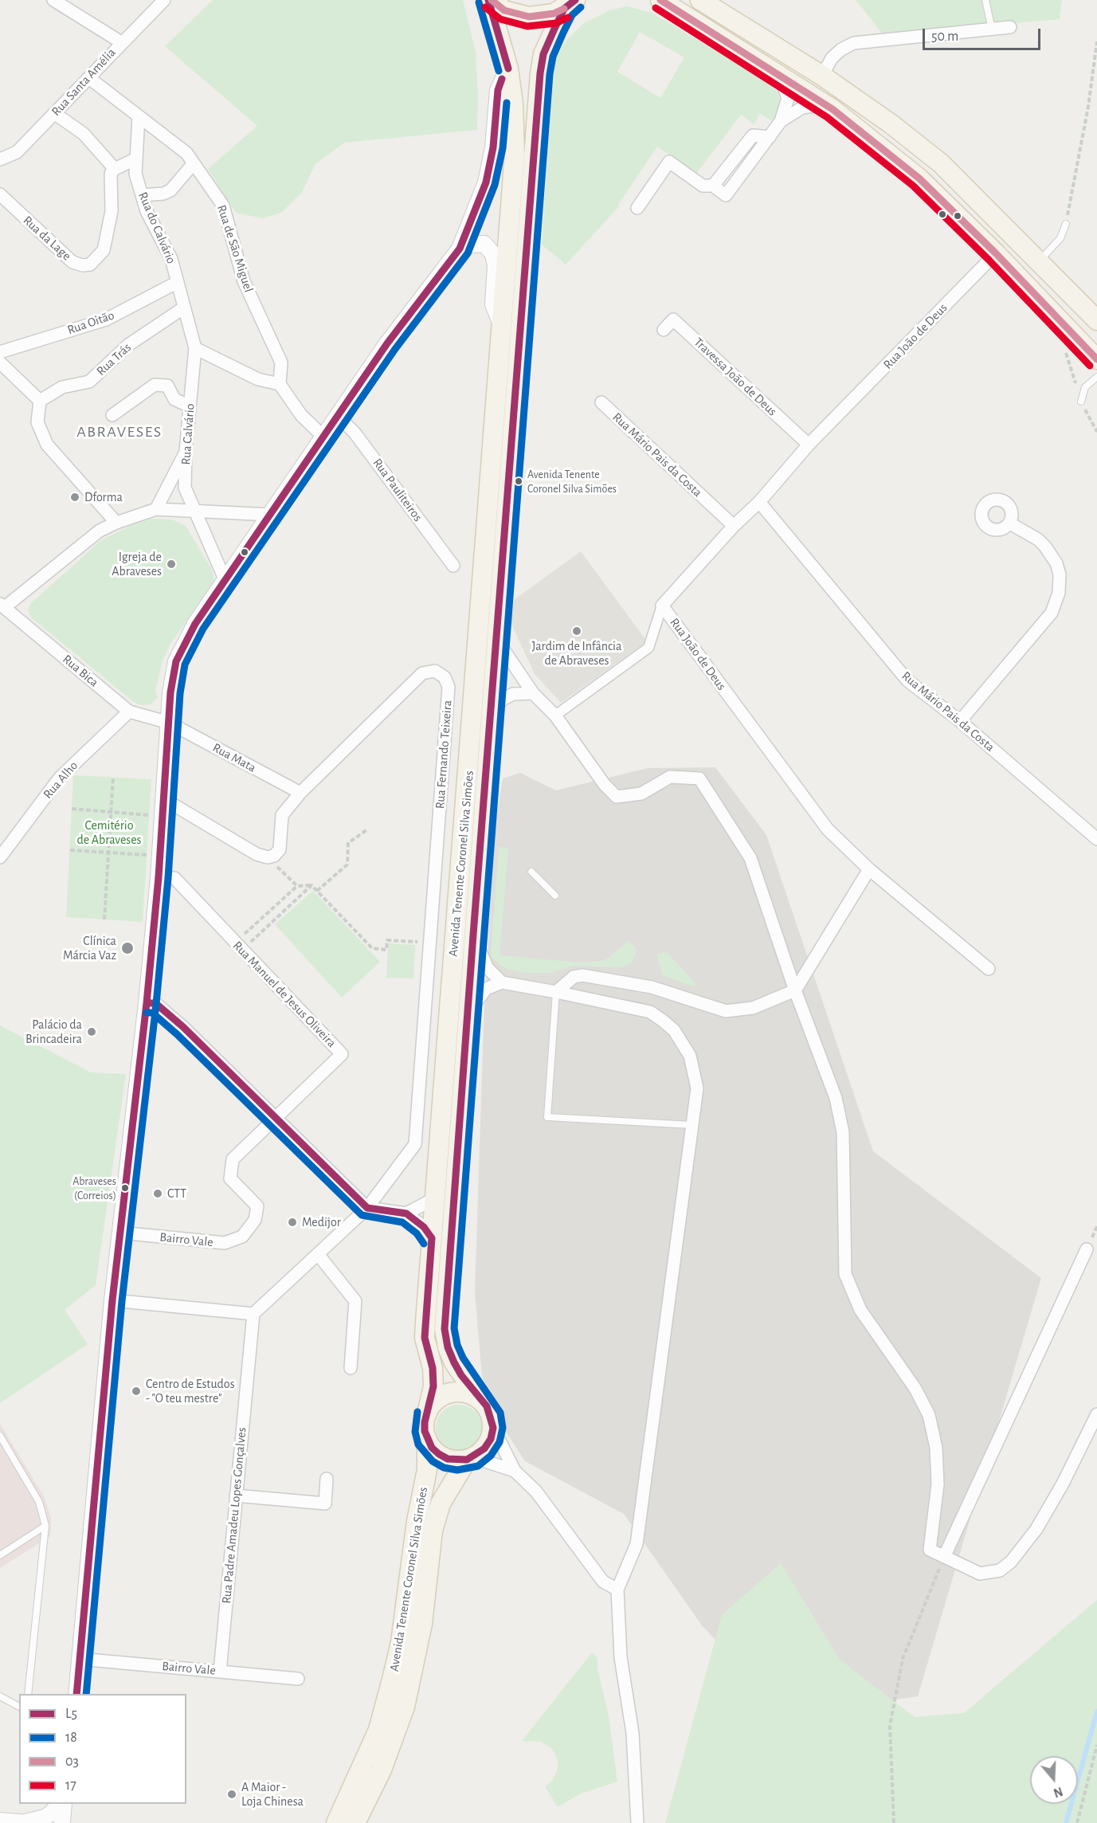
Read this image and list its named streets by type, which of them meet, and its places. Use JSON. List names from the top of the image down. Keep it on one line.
{"streets":{"main road":["Avenida Tenente Coronel Silva Simões"],"street":["Rua Santa Amélia","Rua do Calvário","Rua da Lage","Rua de São Miguel","Rua Oitão","Rua João de Deus","Rua Trás","Travessa João de Deus","Rua Calvário","Rua Mário Pais da Costa","Rua Pauliteiros","Rua Bica","Rua Fernando Teixeira","Rua Mata","Rua Alho","Rua Manuel de Jesus Oliveira","Bairro Vale","Rua Padre Amadeu Lopes Gonçalves"]},"crossings":[["Rua Santa Amélia","Rua de São Miguel"],["Rua do Calvário","Rua de São Miguel"],["Rua do Calvário","Rua Oitão"],["Rua do Calvário","Rua Calvário"],["Rua Oitão","Rua Calvário"],["Rua João de Deus","Travessa João de Deus"],["Rua João de Deus","Rua Mário Pais da Costa"],["Rua Trás","Rua Calvário"],["Rua Bica","Rua Mata"],["Rua Bica","Rua Alho"],["Rua Fernando Teixeira","Rua Mata"],["Rua Manuel de Jesus Oliveira","Bairro Vale"],["Bairro Vale","Rua Padre Amadeu Lopes Gonçalves"]],"districts":["ABRAVESES"],"parks":["Cemitério de Abraveses"],"places":["Avenida Tenente Coronel Silva Simões","Dforma","Igreja de Abraveses","Jardim de Infância de Abraveses","Clínica Márcia Vaz","Palácio da Brincadeira","Abraveses (Correios)","CTT","Medijor","Centro de Estudos - \"O teu mestre\"","A Maior - Loja Chinesa"],"lines":["transit line L5","transit line 03","transit line 18","transit line 17"],"legend":["L5","18","03","17"],"scale_bar":"50 m","north":"bottom"}
